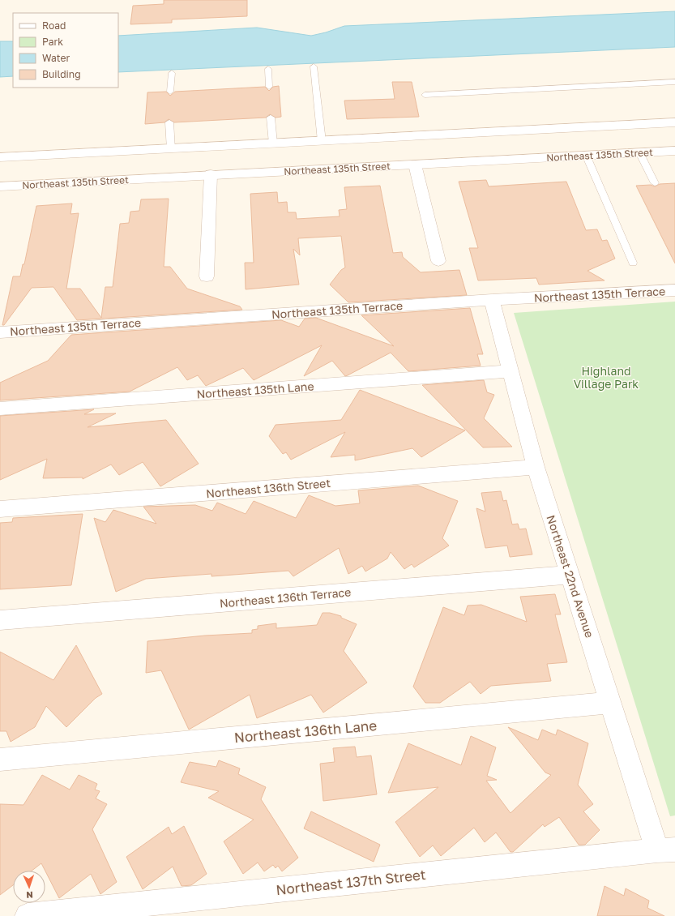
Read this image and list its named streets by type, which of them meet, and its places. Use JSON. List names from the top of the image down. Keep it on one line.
{"streets":{"street":["Northeast 135th Street","Northeast 135th Terrace","Northeast 135th Lane","Northeast 136th Street","Northeast 22nd Avenue","Northeast 136th Terrace","Northeast 136th Lane","Northeast 137th Street"]},"crossings":[["Northeast 135th Terrace","Northeast 22nd Avenue"],["Northeast 135th Lane","Northeast 22nd Avenue"],["Northeast 136th Street","Northeast 22nd Avenue"],["Northeast 22nd Avenue","Northeast 136th Terrace"],["Northeast 22nd Avenue","Northeast 136th Lane"],["Northeast 22nd Avenue","Northeast 137th Street"]],"parks":["Highland Village Park"],"legend":["Road","Park","Water","Building"],"north":"bottom"}
